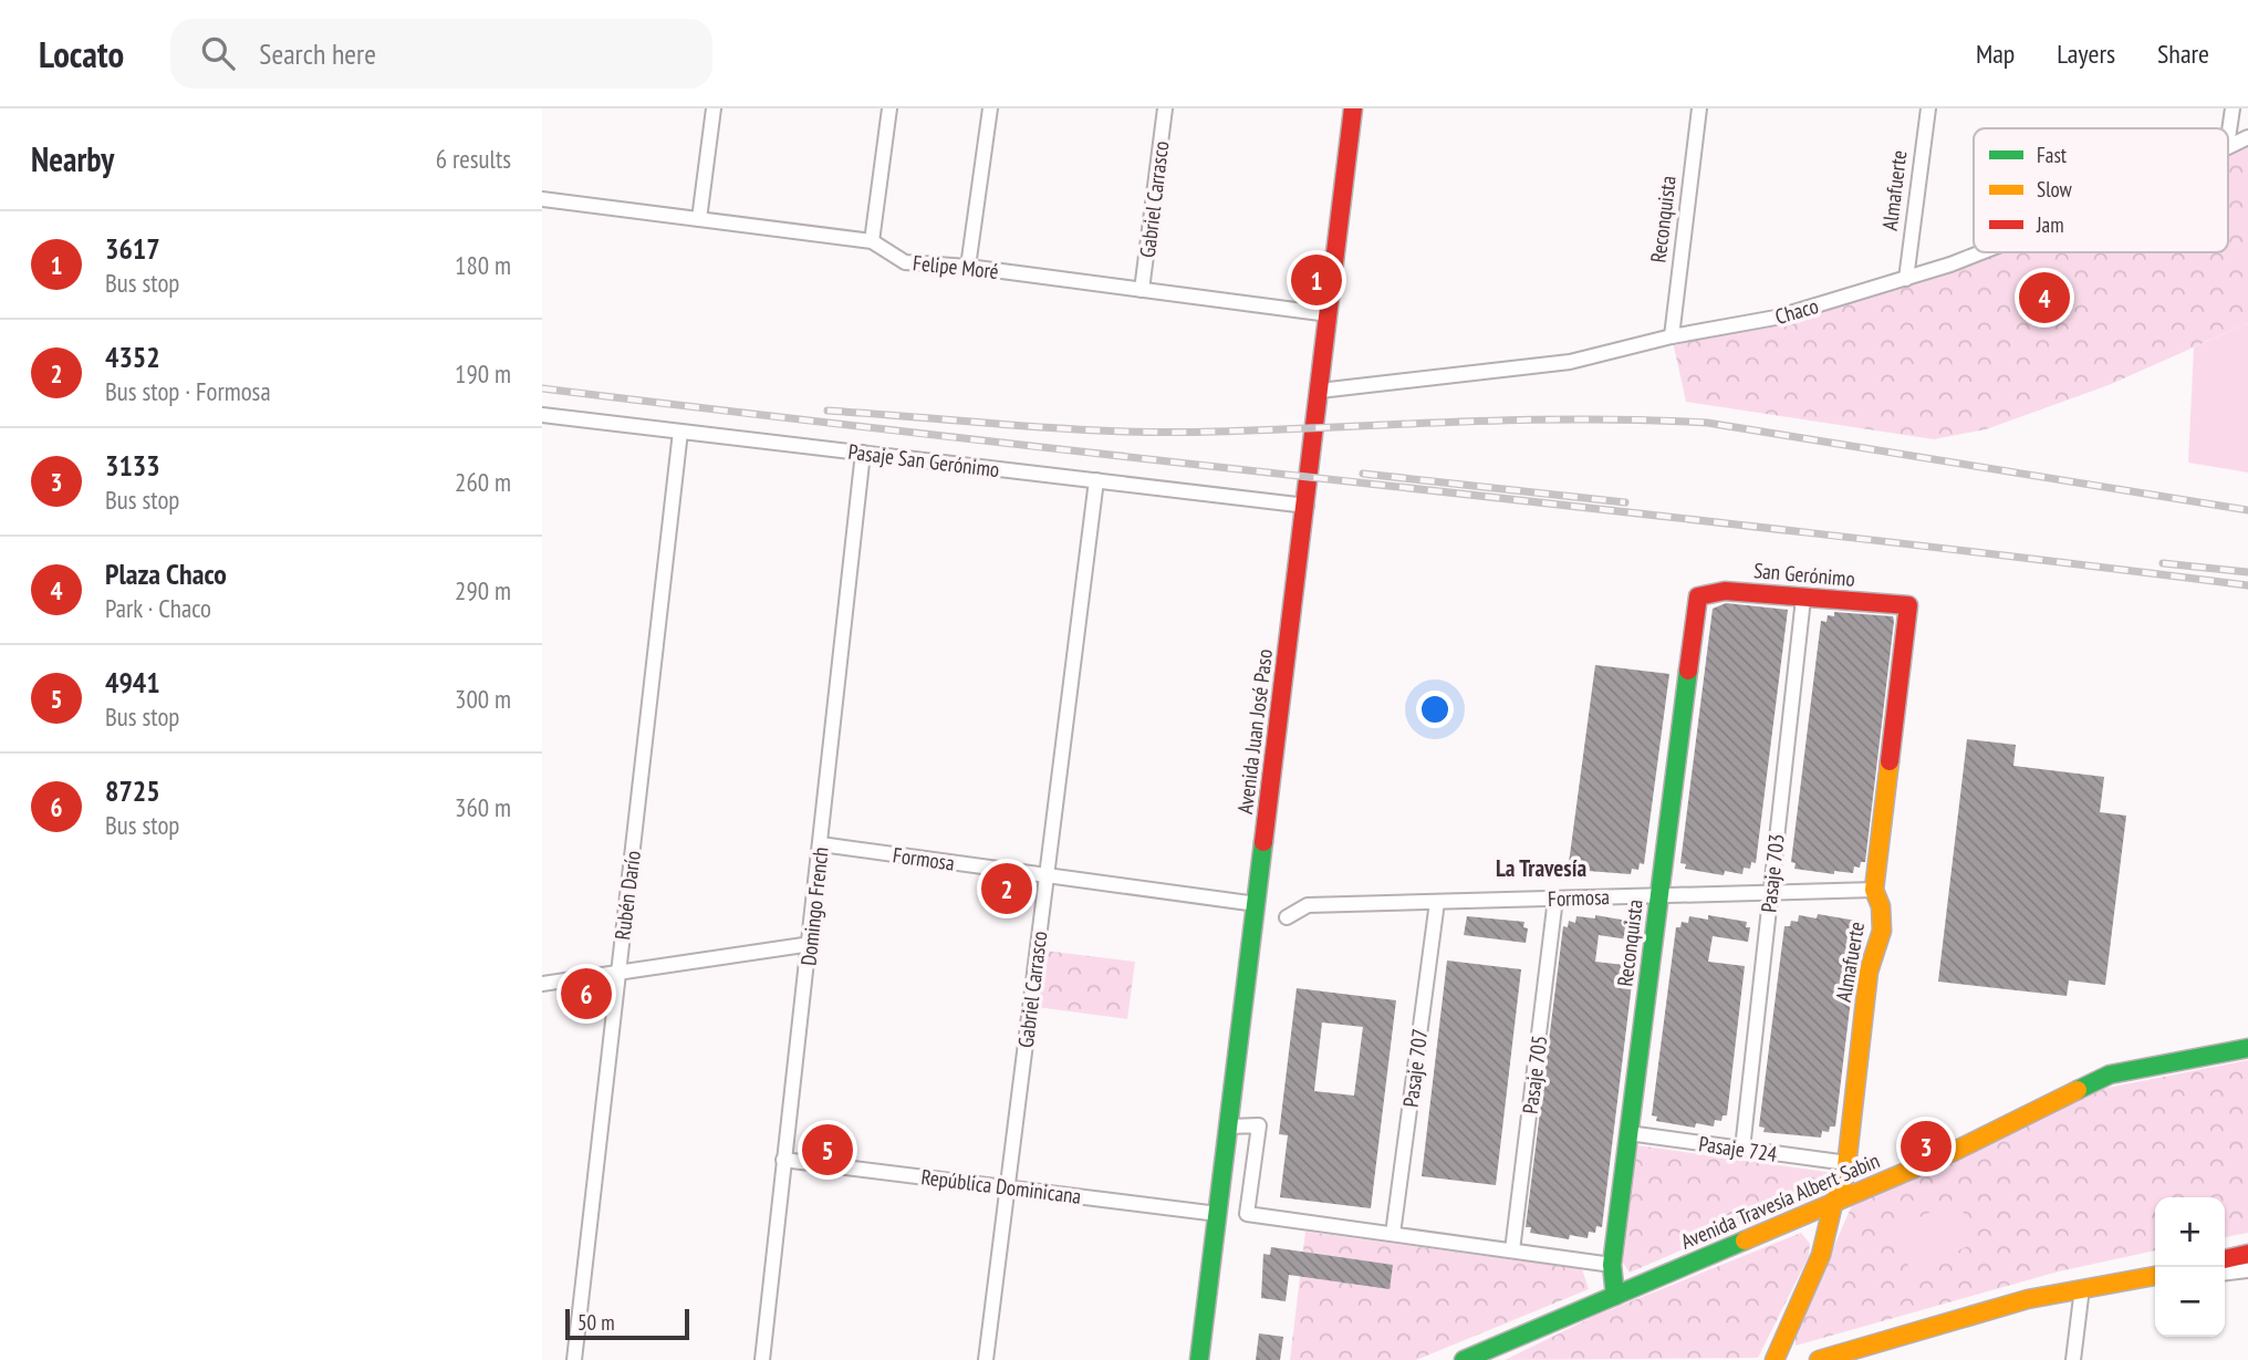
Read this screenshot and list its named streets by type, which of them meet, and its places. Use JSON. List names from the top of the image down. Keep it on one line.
{"streets":{"main road":["Almafuerte","Reconquista","San Gerónimo","Avenida Juan José Paso","Avenida Travesía Albert Sabin"],"street":["Gabriel Carrasco","Felipe Moré","Chaco","Pasaje San Gerónimo","Formosa","Pasaje 703","Rubén Darío","Domingo French","Pasaje 707","Pasaje 705","Pasaje 724","República Dominicana"]},"crossings":[["Almafuerte","Chaco"],["Almafuerte","San Gerónimo"],["Almafuerte","Formosa"],["Almafuerte","Pasaje 724"],["Almafuerte","Avenida Travesía Albert Sabin"],["Gabriel Carrasco","Felipe Moré"],["Gabriel Carrasco","Pasaje San Gerónimo"],["Gabriel Carrasco","Formosa"],["Gabriel Carrasco","República Dominicana"],["Reconquista","Chaco"],["Reconquista","San Gerónimo"],["Reconquista","Formosa"],["Reconquista","Pasaje 724"],["Reconquista","Avenida Travesía Albert Sabin"],["Felipe Moré","Avenida Juan José Paso"],["Chaco","Avenida Juan José Paso"],["Pasaje San Gerónimo","Avenida Juan José Paso"],["Pasaje San Gerónimo","Rubén Darío"],["Pasaje San Gerónimo","Domingo French"],["San Gerónimo","Pasaje 703"],["Avenida Juan José Paso","Formosa"],["Avenida Juan José Paso","República Dominicana"],["Formosa","Pasaje 703"],["Formosa","Domingo French"],["Formosa","Pasaje 707"],["Formosa","Pasaje 705"],["Pasaje 703","Pasaje 724"],["Domingo French","República Dominicana"]],"districts":["La Travesía"],"legend":["Fast","Slow","Jam"],"scale_bar":"50 m","page":{"header":"Locato","search":"Search here","nav":["Map","Layers","Share"],"heading":["Nearby","6 results"],"list":[{"mark":"1","name":"3617","note":"Bus stop","value":"180 m"},{"mark":"2","name":"4352","note":"Bus stop · Formosa","value":"190 m"},{"mark":"3","name":"3133","note":"Bus stop","value":"260 m"},{"mark":"4","name":"Plaza Chaco","note":"Park · Chaco","value":"290 m"},{"mark":"5","name":"4941","note":"Bus stop","value":"300 m"},{"mark":"6","name":"8725","note":"Bus stop","value":"360 m"}],"pins":["1","4","2","6","3","5"],"map_buttons":["+","−"],"scale":"50 m"}}
